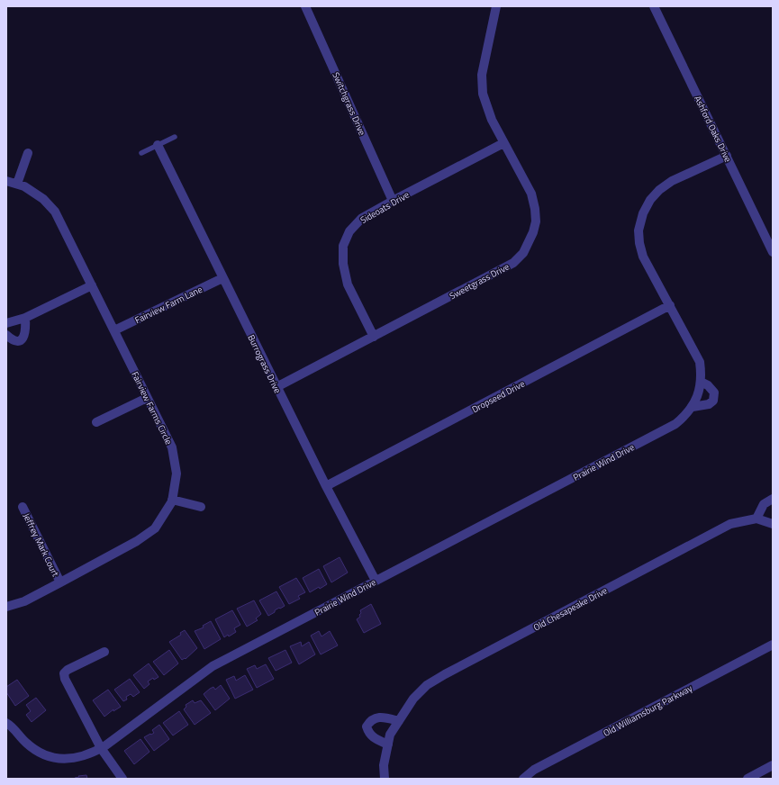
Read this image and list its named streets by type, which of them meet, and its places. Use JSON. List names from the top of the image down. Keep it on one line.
{"streets":{"street":["Switchgrass Drive","Ashford Oaks Drive","Sideoats Drive","Sweetgrass Drive","Fairview Farm Lane","Burrograss Drive","Dropseed Drive","Fairview Farms Circle","Prairie Wind Drive","Jeffrey Mark Court","Old Chesapeake Drive","Old Williamsburg Parkway"]},"crossings":[["Switchgrass Drive","Sideoats Drive"],["Ashford Oaks Drive","Prairie Wind Drive"],["Sideoats Drive","Sweetgrass Drive"],["Sweetgrass Drive","Burrograss Drive"],["Fairview Farm Lane","Burrograss Drive"],["Fairview Farm Lane","Fairview Farms Circle"],["Burrograss Drive","Dropseed Drive"],["Burrograss Drive","Prairie Wind Drive"],["Dropseed Drive","Prairie Wind Drive"],["Fairview Farms Circle","Jeffrey Mark Court"]]}
